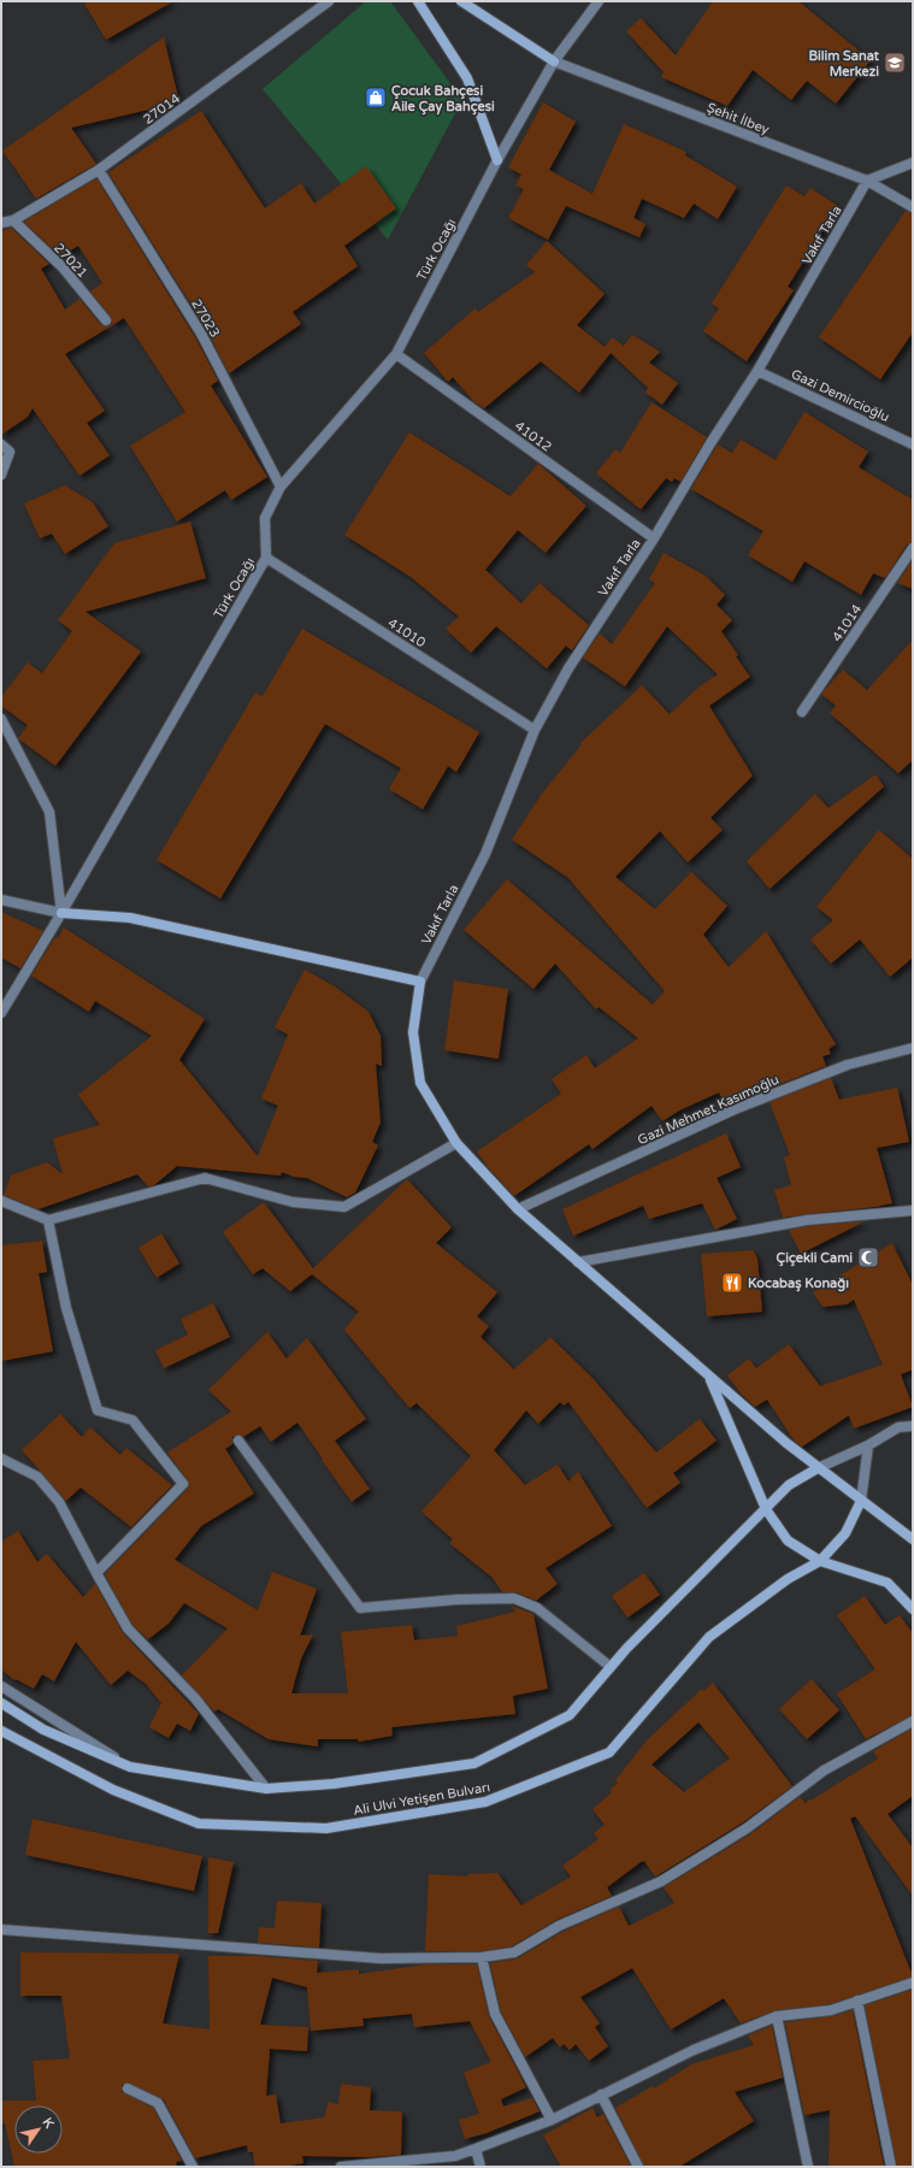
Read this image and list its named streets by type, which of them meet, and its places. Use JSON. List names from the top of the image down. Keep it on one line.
{"streets":{"main road":["Ali Ulvi Yetişen Bulvarı"],"street":["27014","Şehit İlbey","Vakıf Tarla","Türk Ocağı","27021","27023","Gazi Demircioğlu","41012","41014","41010","Gazi Mehmet Kasımoğlu"]},"crossings":[["27014","27021"],["27014","27023"],["Şehit İlbey","Vakıf Tarla"],["Şehit İlbey","Türk Ocağı"],["Vakıf Tarla","Gazi Demircioğlu"],["Vakıf Tarla","41012"],["Vakıf Tarla","41010"],["Türk Ocağı","27023"],["Türk Ocağı","41012"],["Türk Ocağı","41010"]],"places":{"school or university":["Bilim Sanat Merkezi"],"shop":["Çocuk Bahçesi Aile Çay Bahçesi"],"mosque":["Çiçekli Cami"],"restaurant":["Kocabaş Konağı"]},"north":"top right"}
